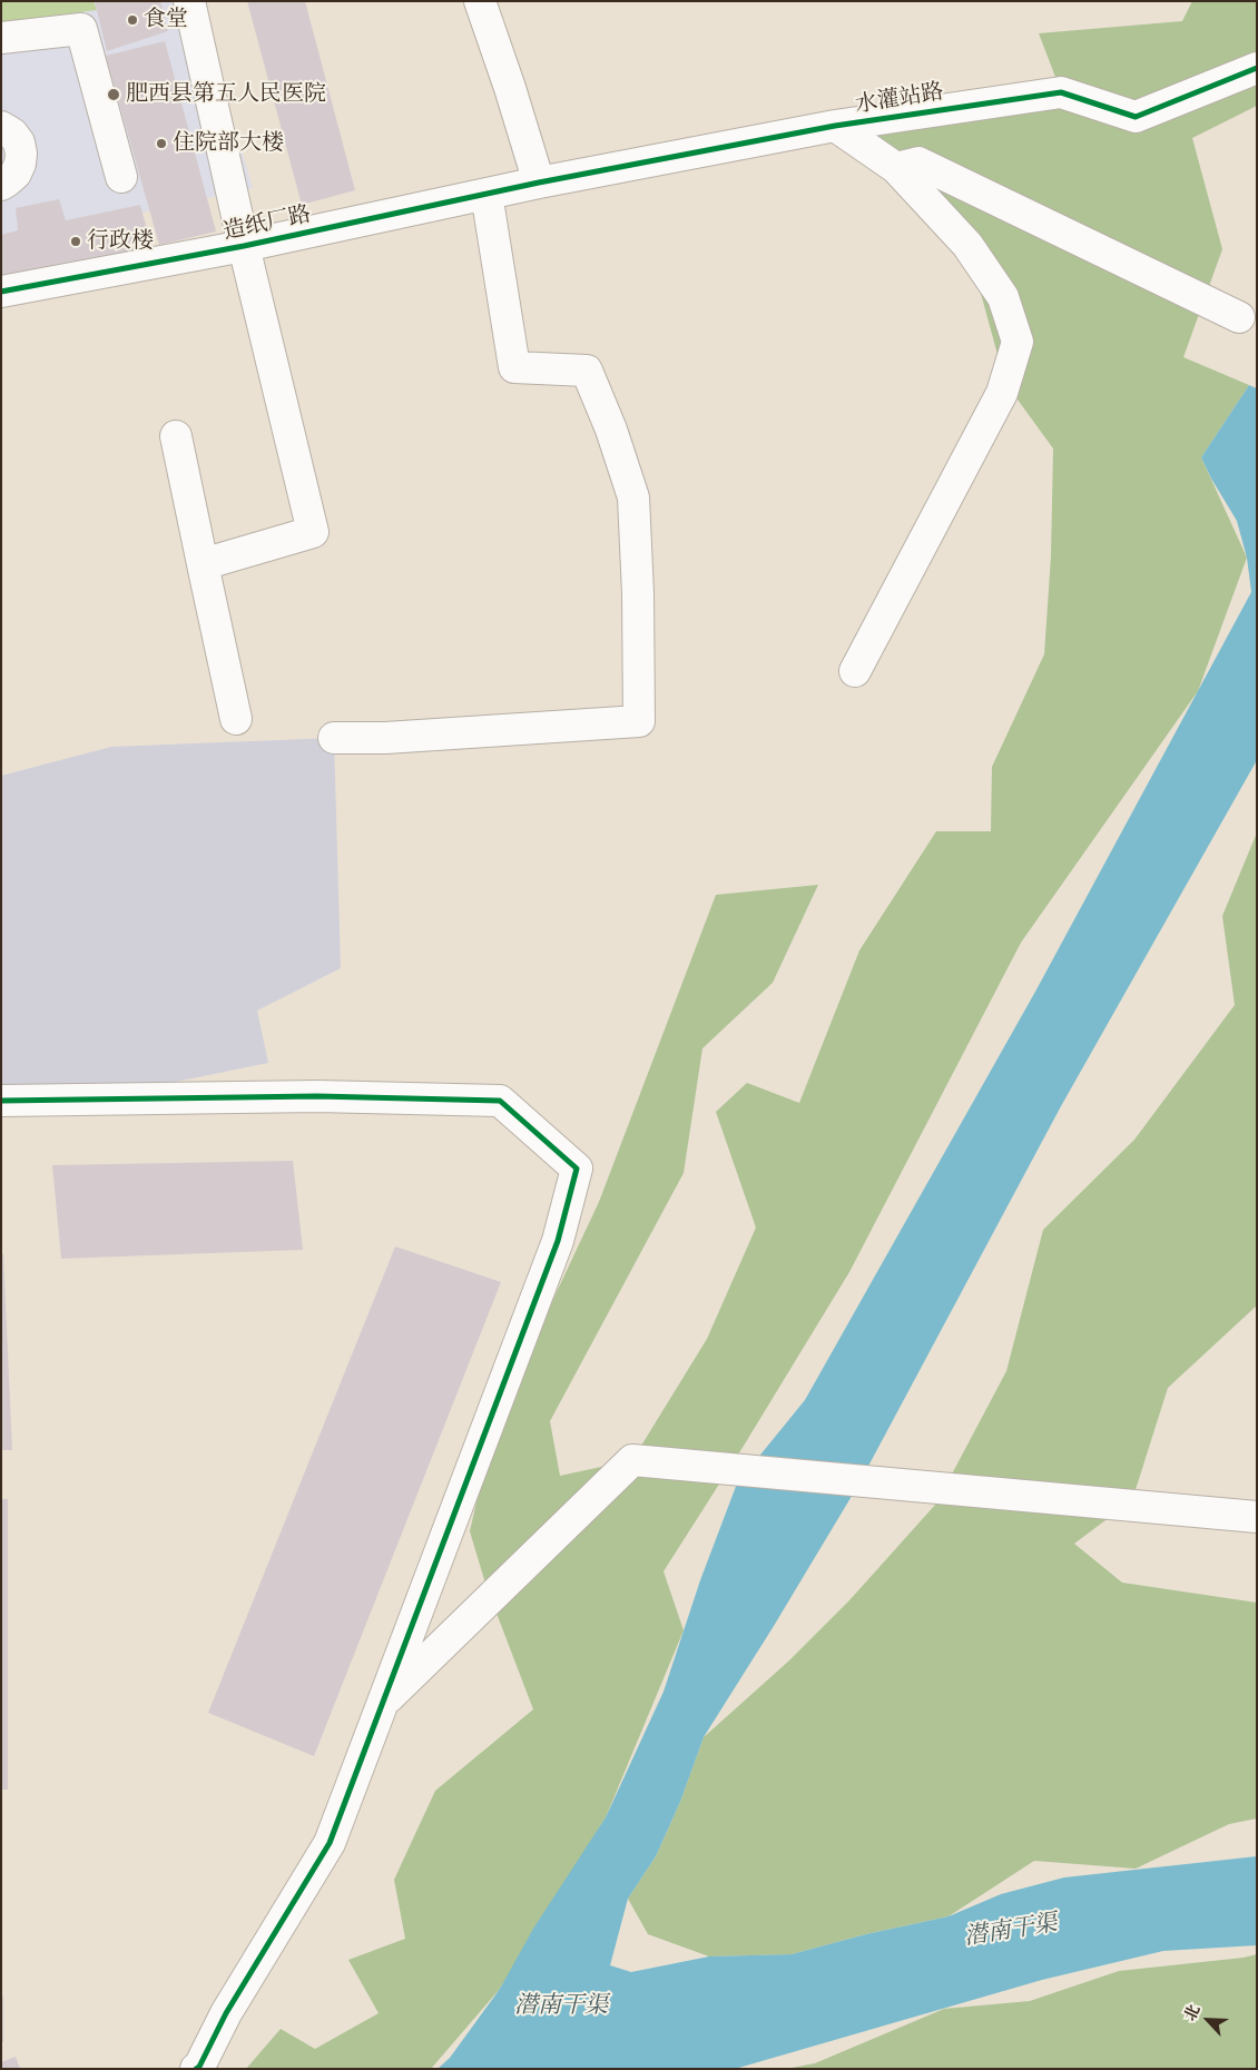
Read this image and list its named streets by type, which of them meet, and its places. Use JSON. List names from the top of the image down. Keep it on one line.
{"streets":{"street":["水灌站路","造纸厂路"]},"crossings":[["水灌站路","造纸厂路"]],"water":["潜南干渠"],"places":["食堂","肥西县第五人民医院","住院部大楼","行政楼"],"north":"top left"}
